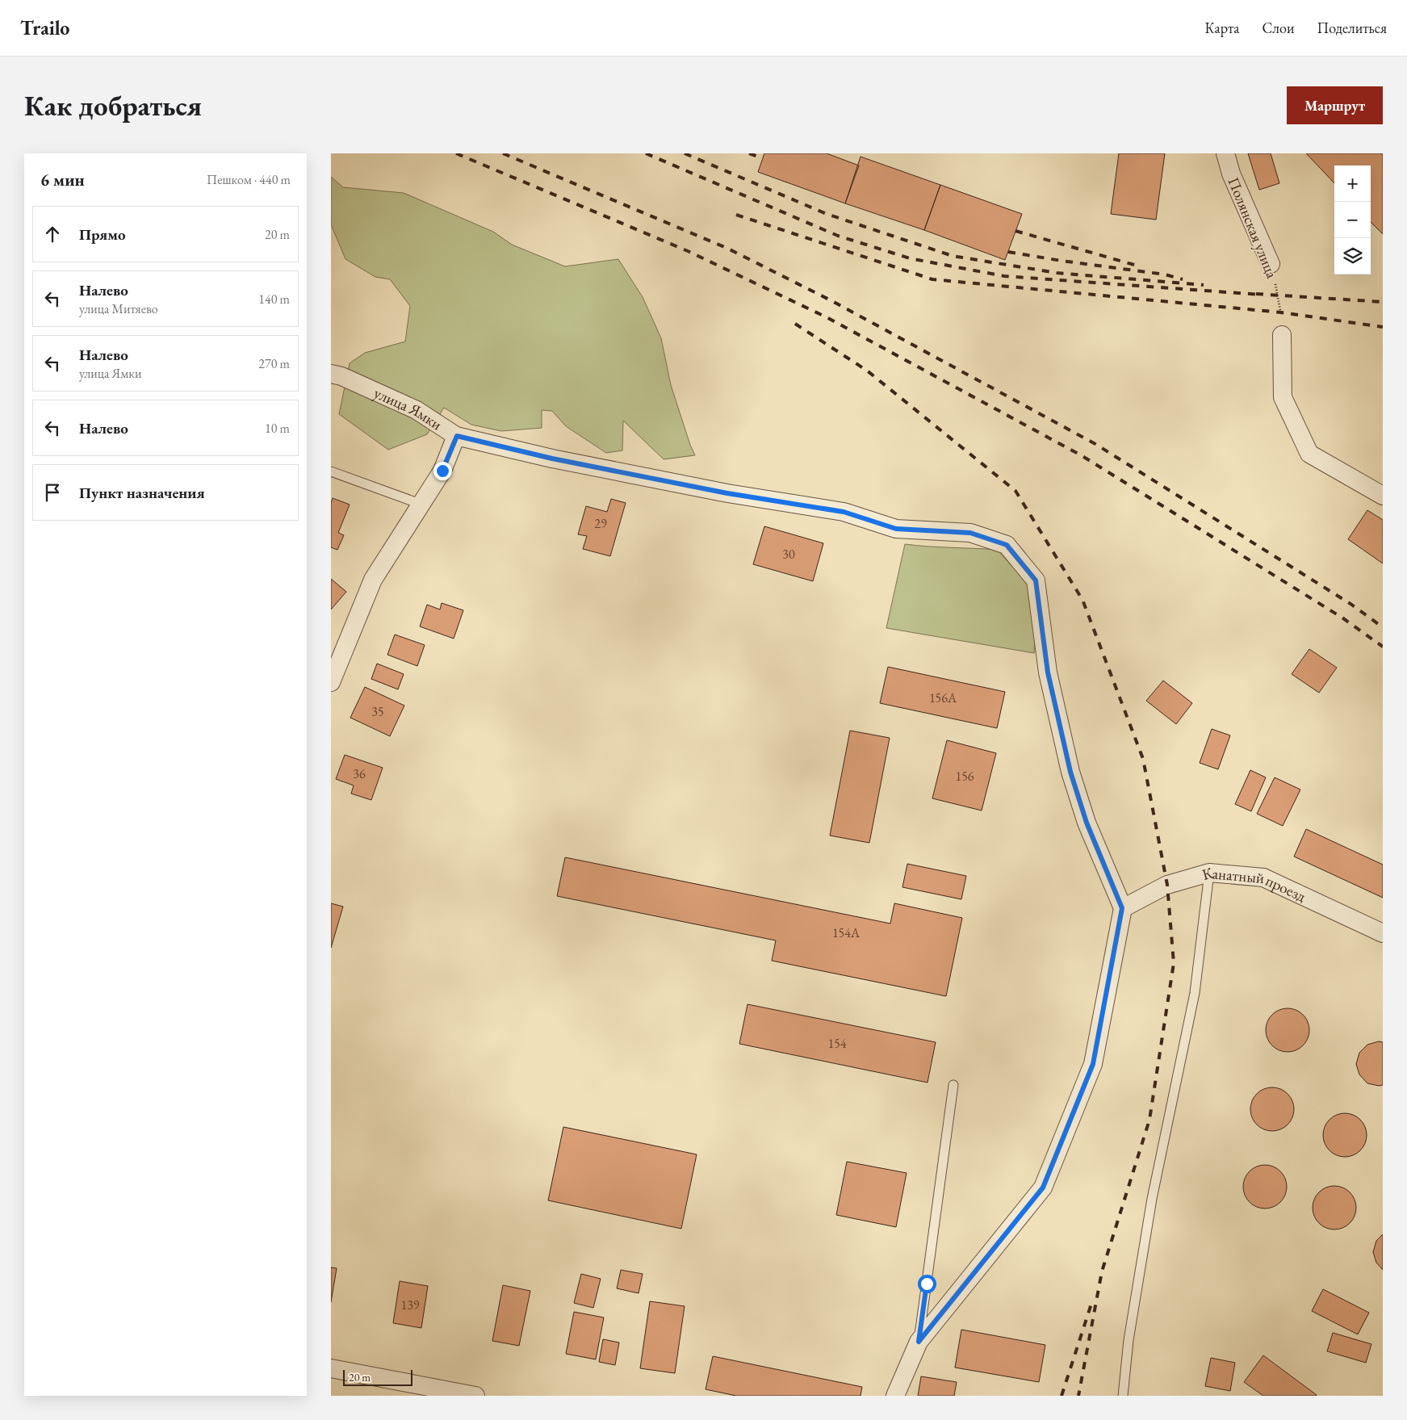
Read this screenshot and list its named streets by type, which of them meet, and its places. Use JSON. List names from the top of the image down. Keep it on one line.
{"streets":{"street":["Полянская улица","улица Ямки","Канатный проезд"]},"crossings":[["улица Ямки","Канатный проезд"]],"house_numbers":["29","30","156А","35","36","156","154А","154","139"],"scale_bar":"20 m","page":{"header":"Trailo","nav":["Карта","Слои","Поделиться"],"buttons":"Маршрут","title":"Как добраться","heading":["6 мин","Пешком · 440 m"],"map_buttons":["+","−"],"list":[["Прямо","20 m"],["Налево","улица Митяево","140 m"],["Налево","улица Ямки","270 m"],["Налево","10 m"],"Пункт назначения"],"scale":"20 m"}}
